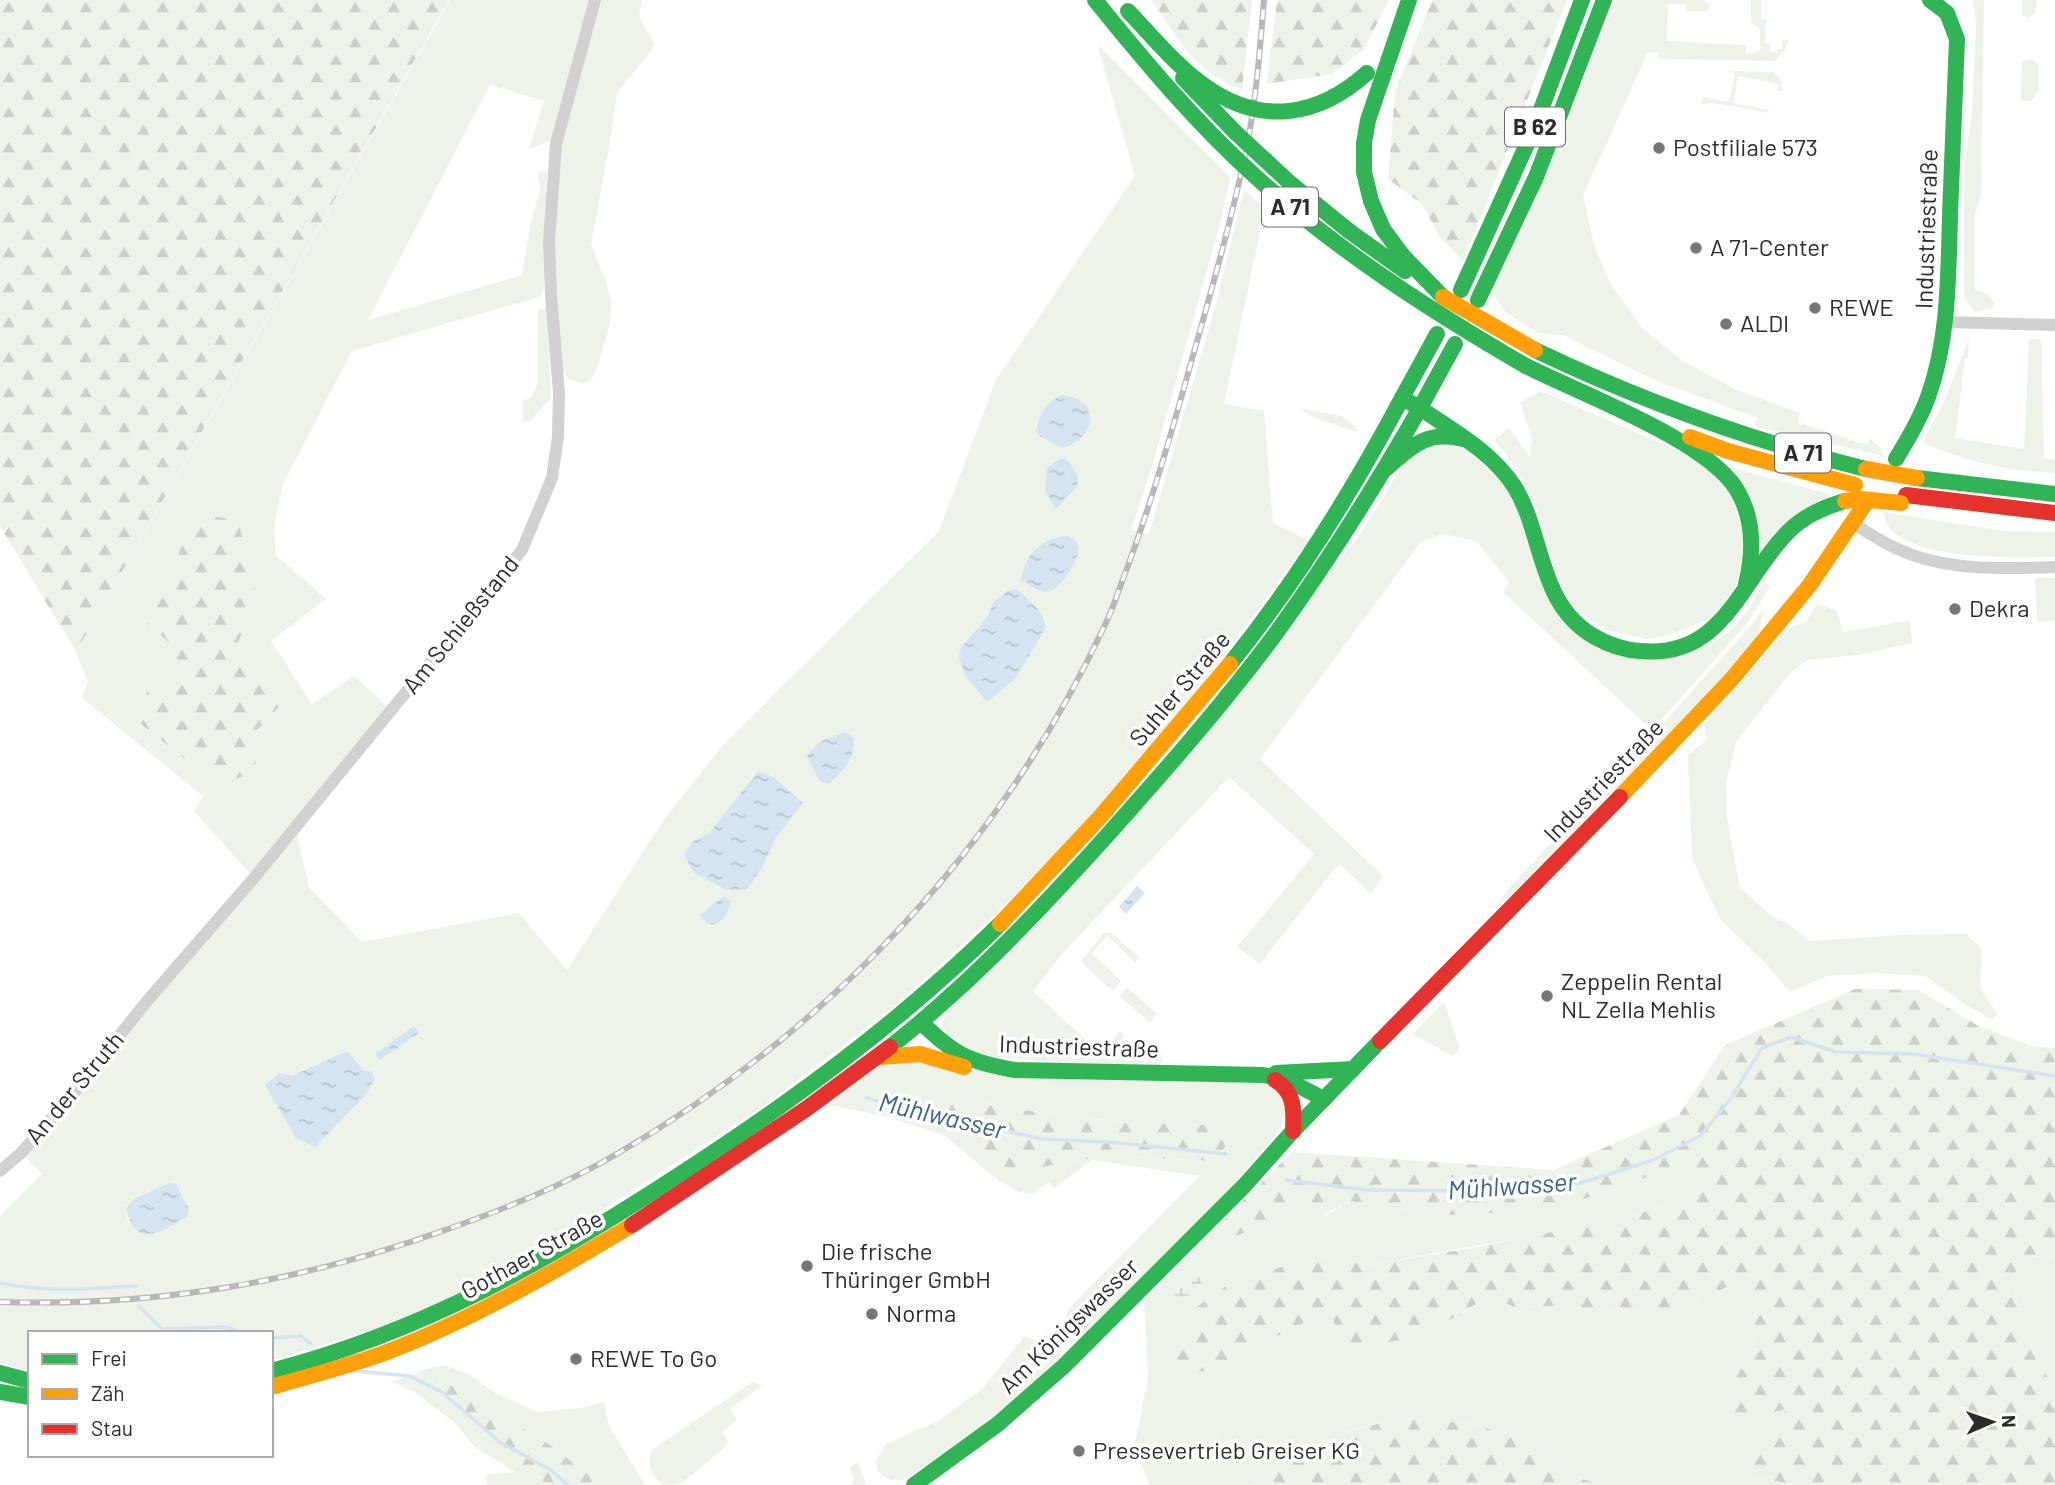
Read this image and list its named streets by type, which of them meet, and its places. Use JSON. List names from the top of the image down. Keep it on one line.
{"streets":{"main road":["B 62","A 71","Industriestraße","Suhler Straße","Gothaer Straße","Am Königswasser"],"street":["Am Schießstand","An der Struth"]},"crossings":[["Industriestraße","Suhler Straße"],["Industriestraße","Am Königswasser"],["Am Schießstand","An der Struth"],["Suhler Straße","Gothaer Straße"]],"water":["Mühlwasser"],"places":["Postfiliale 573","A 71-Center","REWE","ALDI","Dekra","Zeppelin Rental NL Zella Mehlis","Die frische Thüringer GmbH","Norma","REWE To Go","Pressevertrieb Greiser KG"],"legend":["Frei","Zäh","Stau"],"north":"right"}
